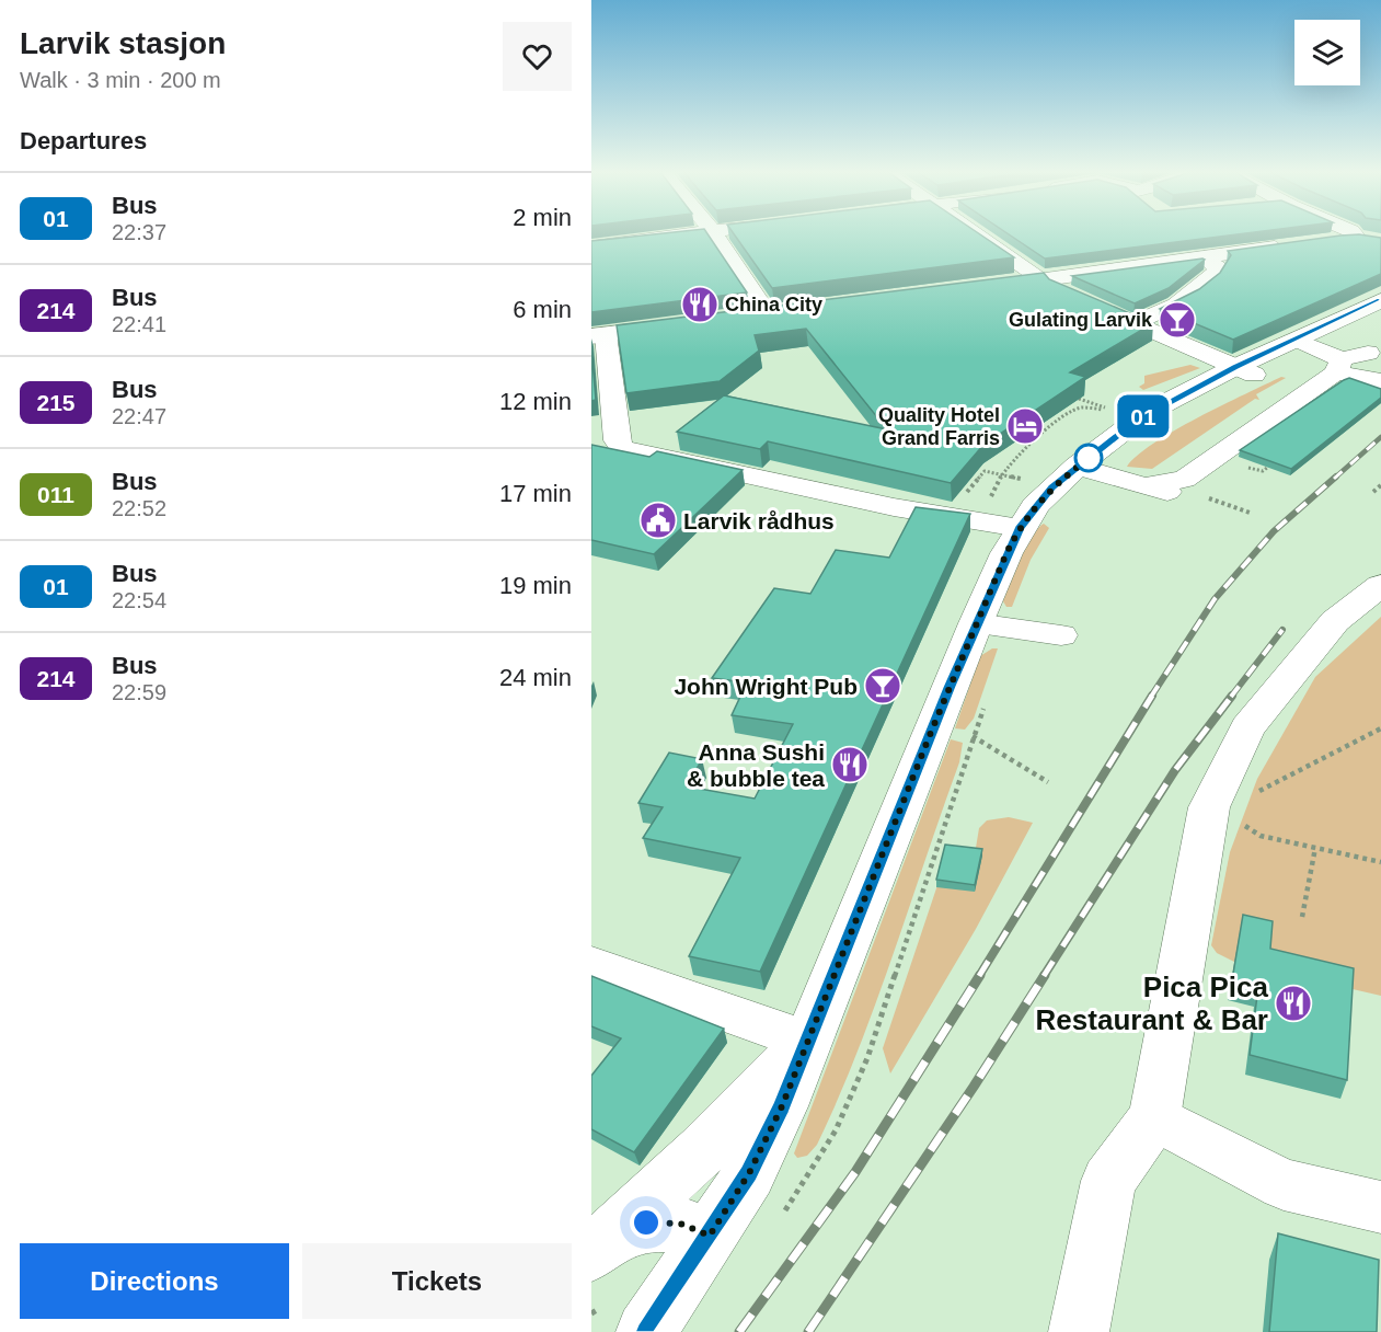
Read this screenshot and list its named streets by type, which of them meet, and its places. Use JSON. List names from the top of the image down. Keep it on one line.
{"places":{"restaurant":["China City","Anna Sushi & bubble tea","Pica Pica Restaurant & Bar"],"bar":["Gulating Larvik","John Wright Pub"],"hotel":["Quality Hotel Grand Farris"],"public building":["Larvik rådhus"]},"lines":["bus line 01"],"page":{"heading":[["Larvik stasjon","Walk · 3 min · 200 m"],"Departures"],"on_map":"01","list":[{"mark":"01","name":"Bus","note":"22:37","value":"2 min"},{"mark":"214","name":"Bus","note":"22:41","value":"6 min"},{"mark":"215","name":"Bus","note":"22:47","value":"12 min"},{"mark":"011","name":"Bus","note":"22:52","value":"17 min"},{"mark":"01","name":"Bus","note":"22:54","value":"19 min"},{"mark":"214","name":"Bus","note":"22:59","value":"24 min"}],"buttons":["Directions","Tickets"]}}
